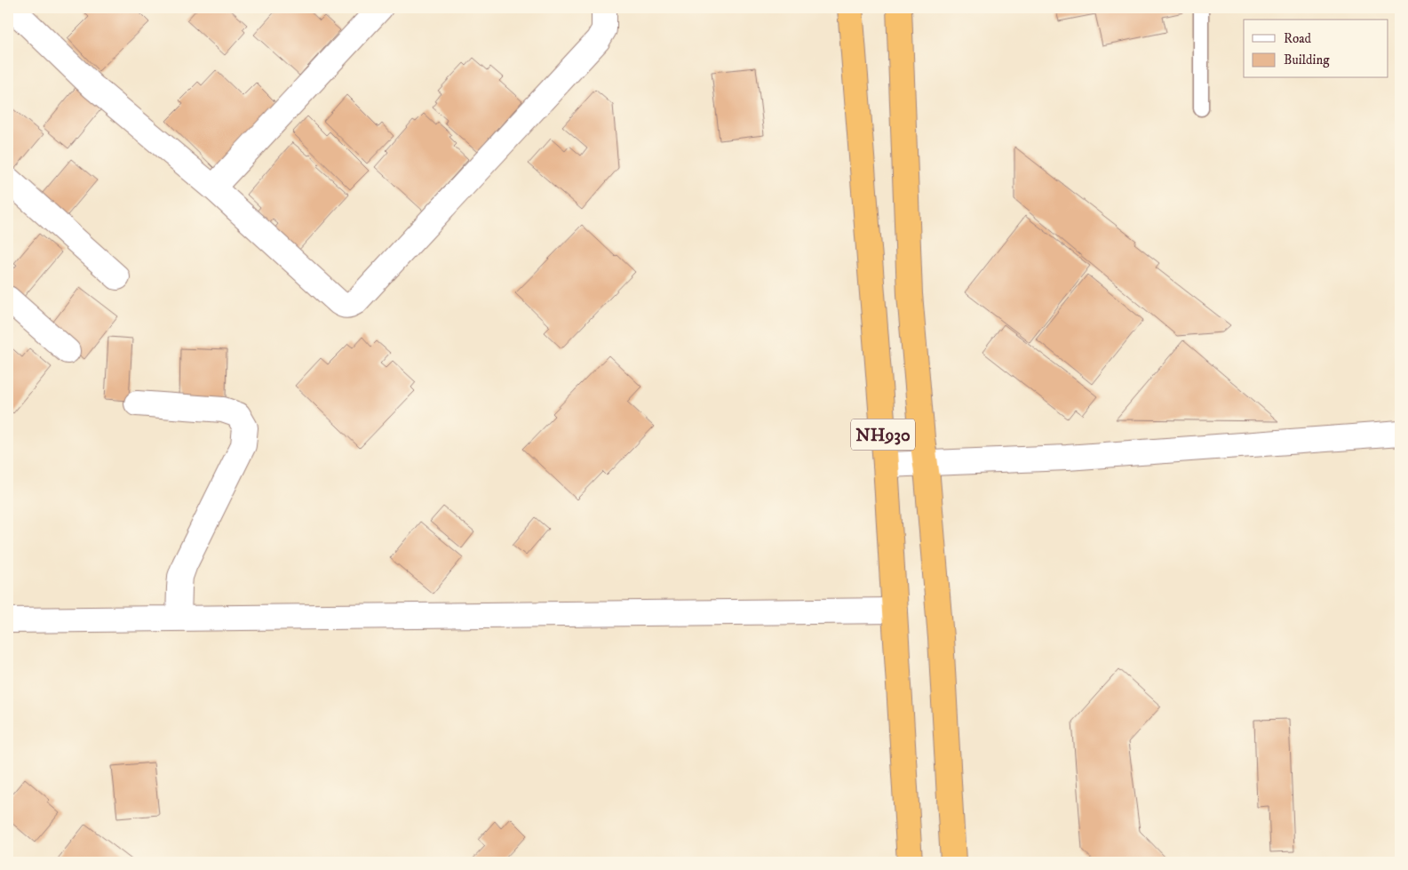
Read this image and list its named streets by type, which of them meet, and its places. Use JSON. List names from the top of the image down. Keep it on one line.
{"streets":{"highway":["NH930"]},"legend":["Road","Building"]}
